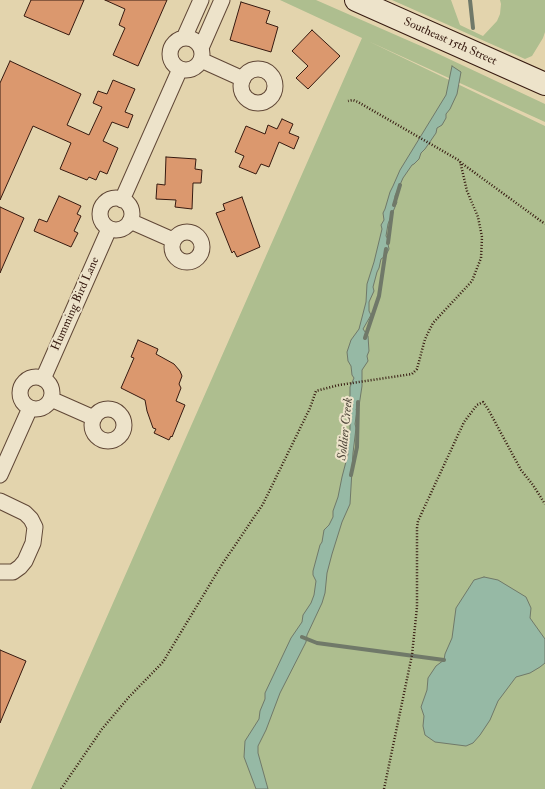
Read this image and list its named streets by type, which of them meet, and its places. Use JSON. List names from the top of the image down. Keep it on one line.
{"streets":{"main road":["Southeast 15th Street"],"street":["Humming Bird Lane"]},"water":["Soldier Creek"]}
